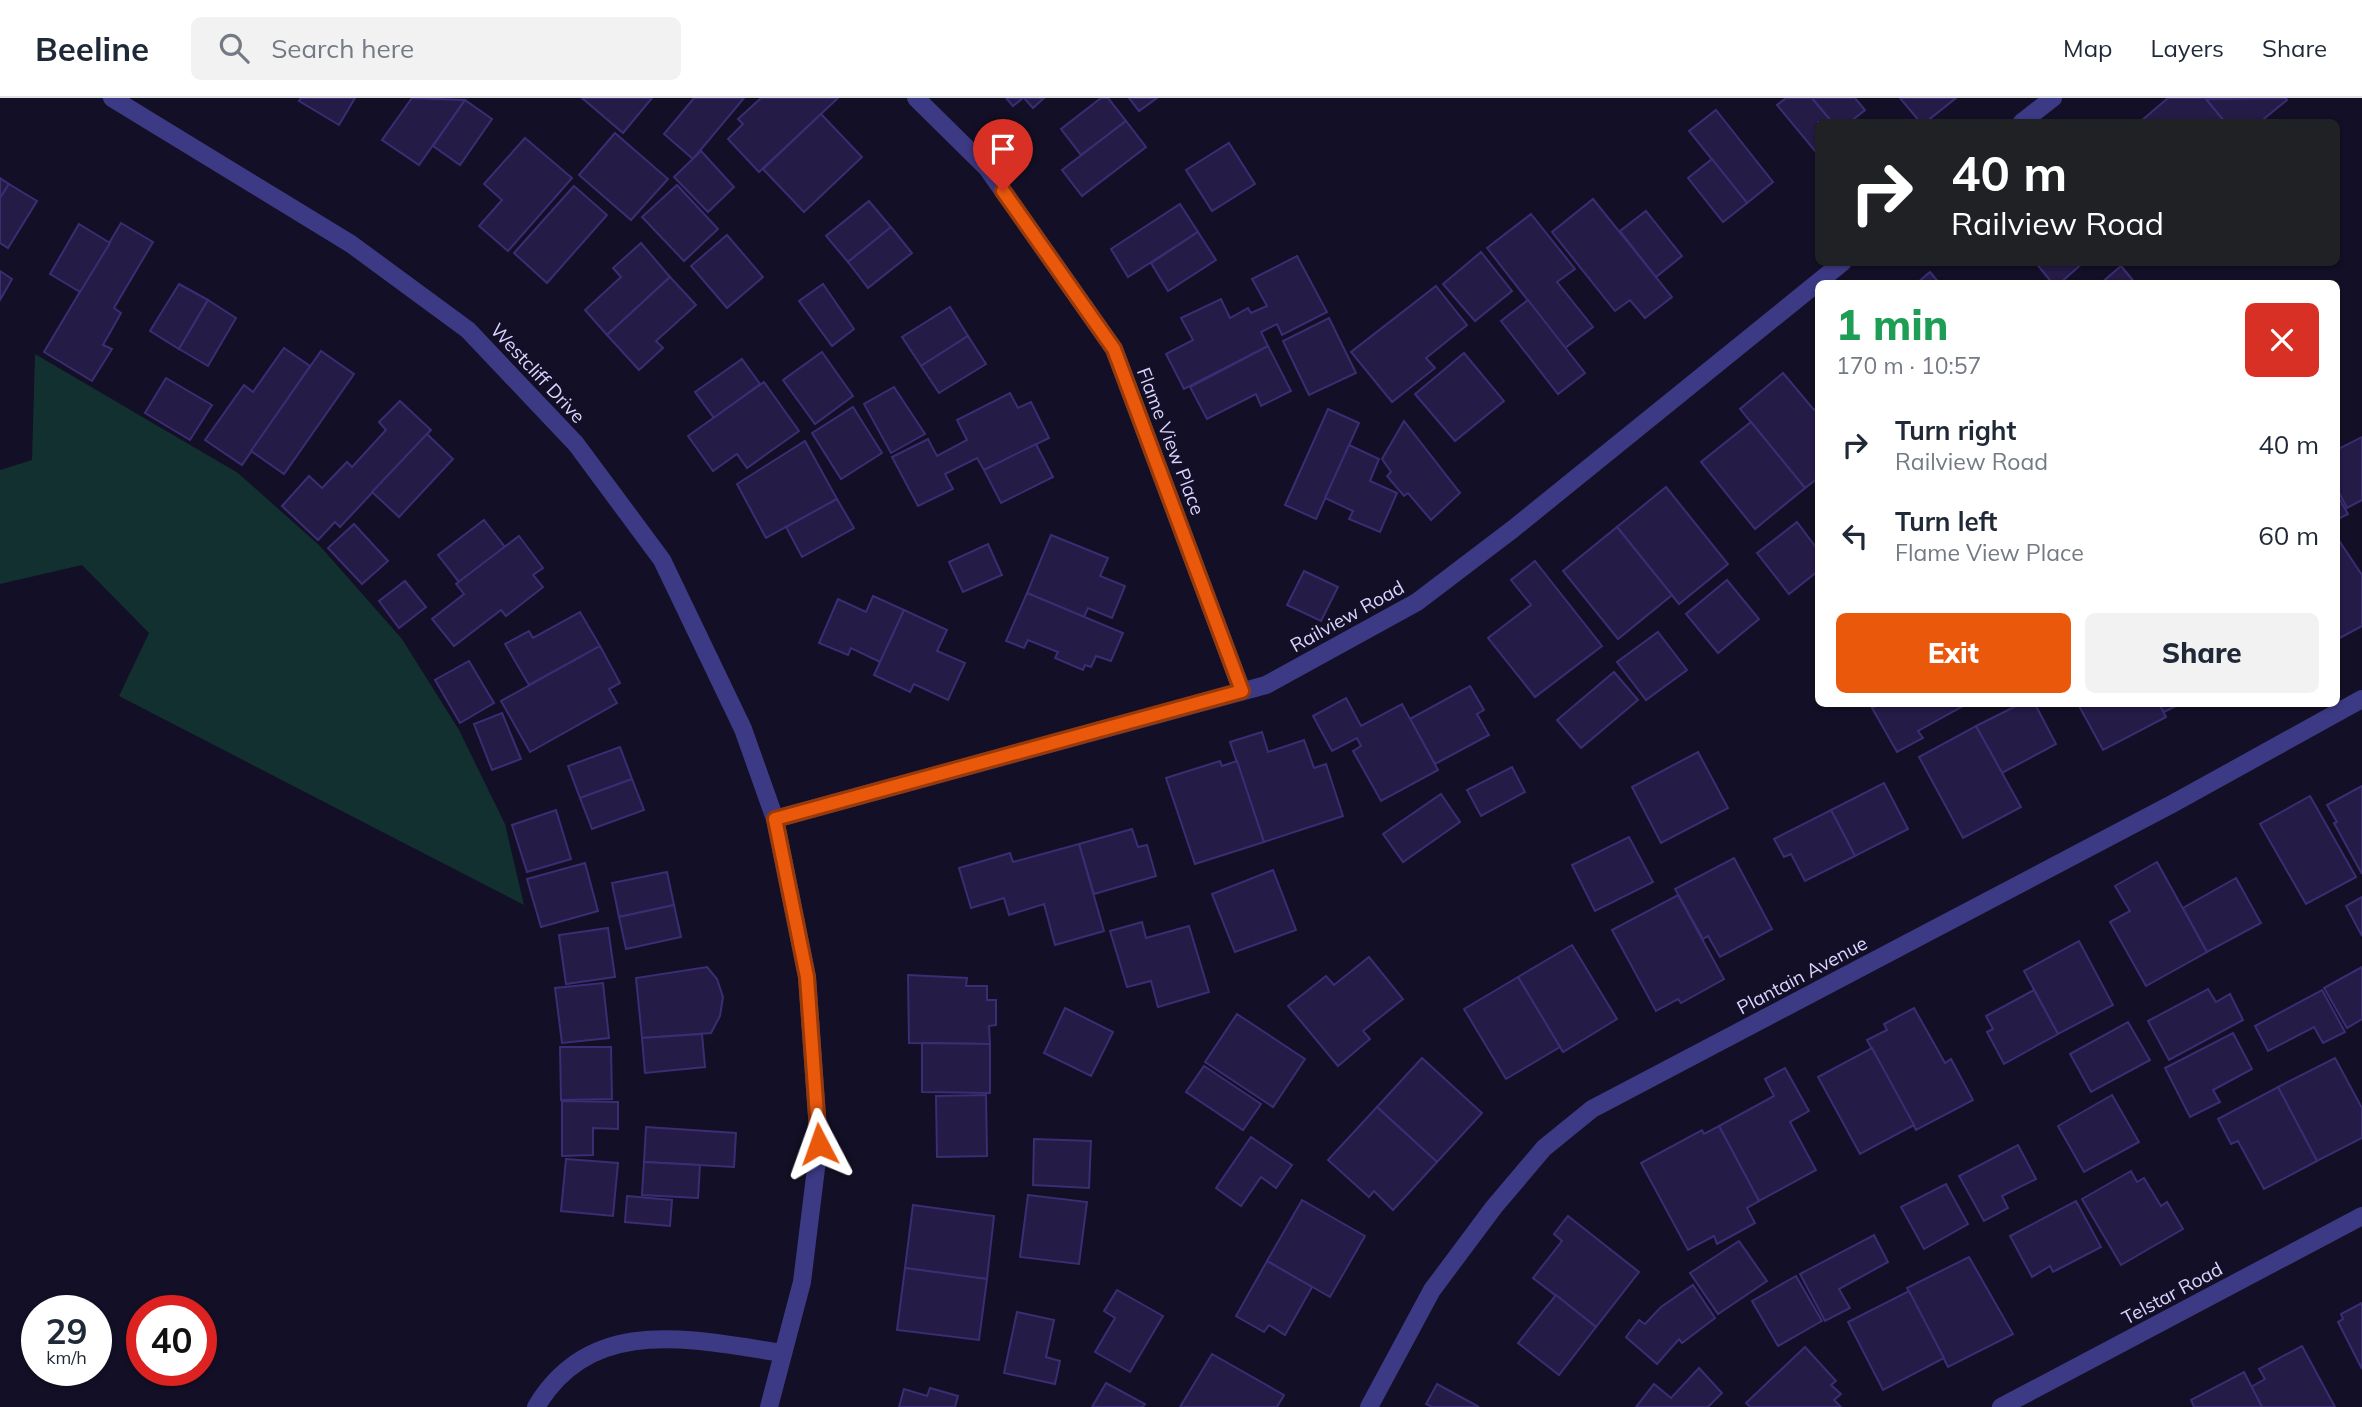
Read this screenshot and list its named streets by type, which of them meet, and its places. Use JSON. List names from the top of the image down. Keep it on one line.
{"streets":{"street":["Westcliff Drive","Flame View Place","Railview Road","Plantain Avenue","Telstar Road"]},"crossings":[["Westcliff Drive","Railview Road"],["Flame View Place","Railview Road"]],"page":{"header":"Beeline","search":"Search here","nav":["Map","Layers","Share"],"turn":["40 m","Railview Road"],"heading":["1 min","170 m · 10:57"],"list":[{"name":"Turn right","note":"Railview Road","value":"40 m"},{"name":"Turn left","note":"Flame View Place","value":"60 m"}],"buttons":["Exit","Share"],"speed":"29 km/h","limit":"40"}}
